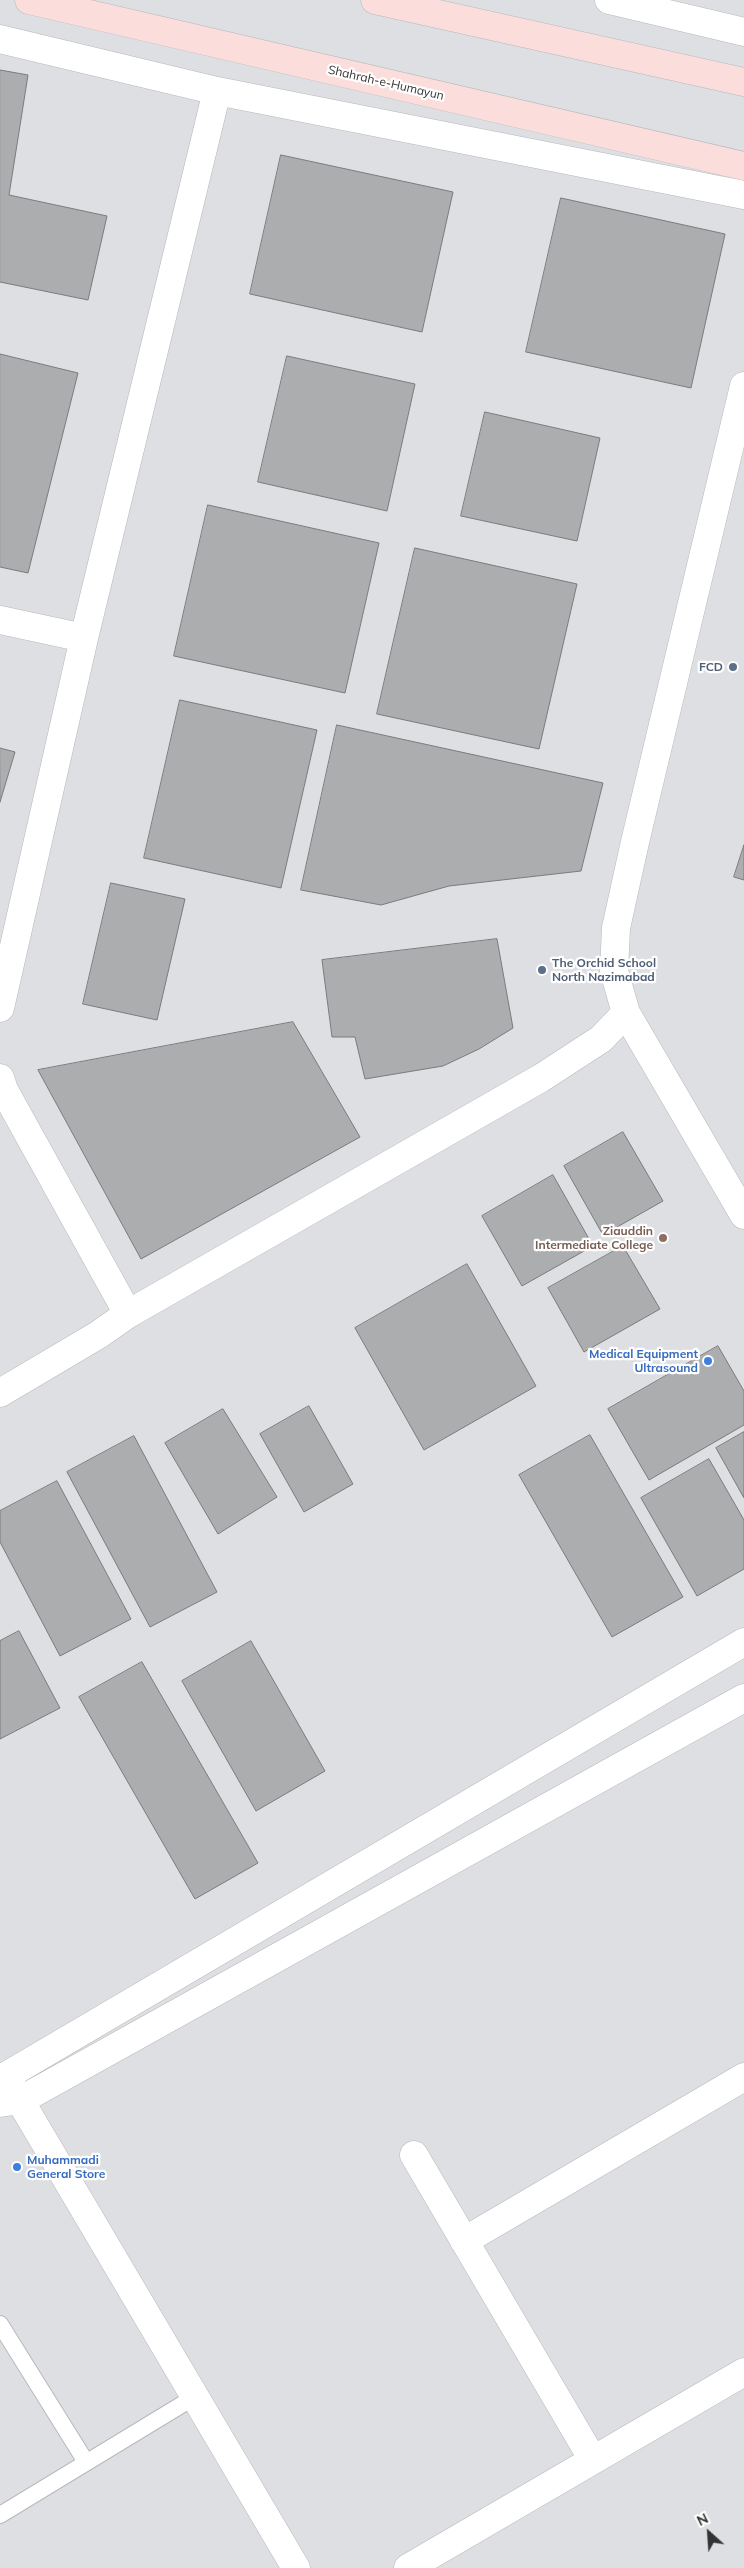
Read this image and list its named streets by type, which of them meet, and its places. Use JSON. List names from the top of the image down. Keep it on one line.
{"streets":{"main road":["Shahrah-e-Humayun"]},"places":["FCD","The Orchid School North Nazimabad","Ziauddin Intermediate College","Medical Equipment Ultrasound","Muhammadi General Store"],"north":"top left"}
